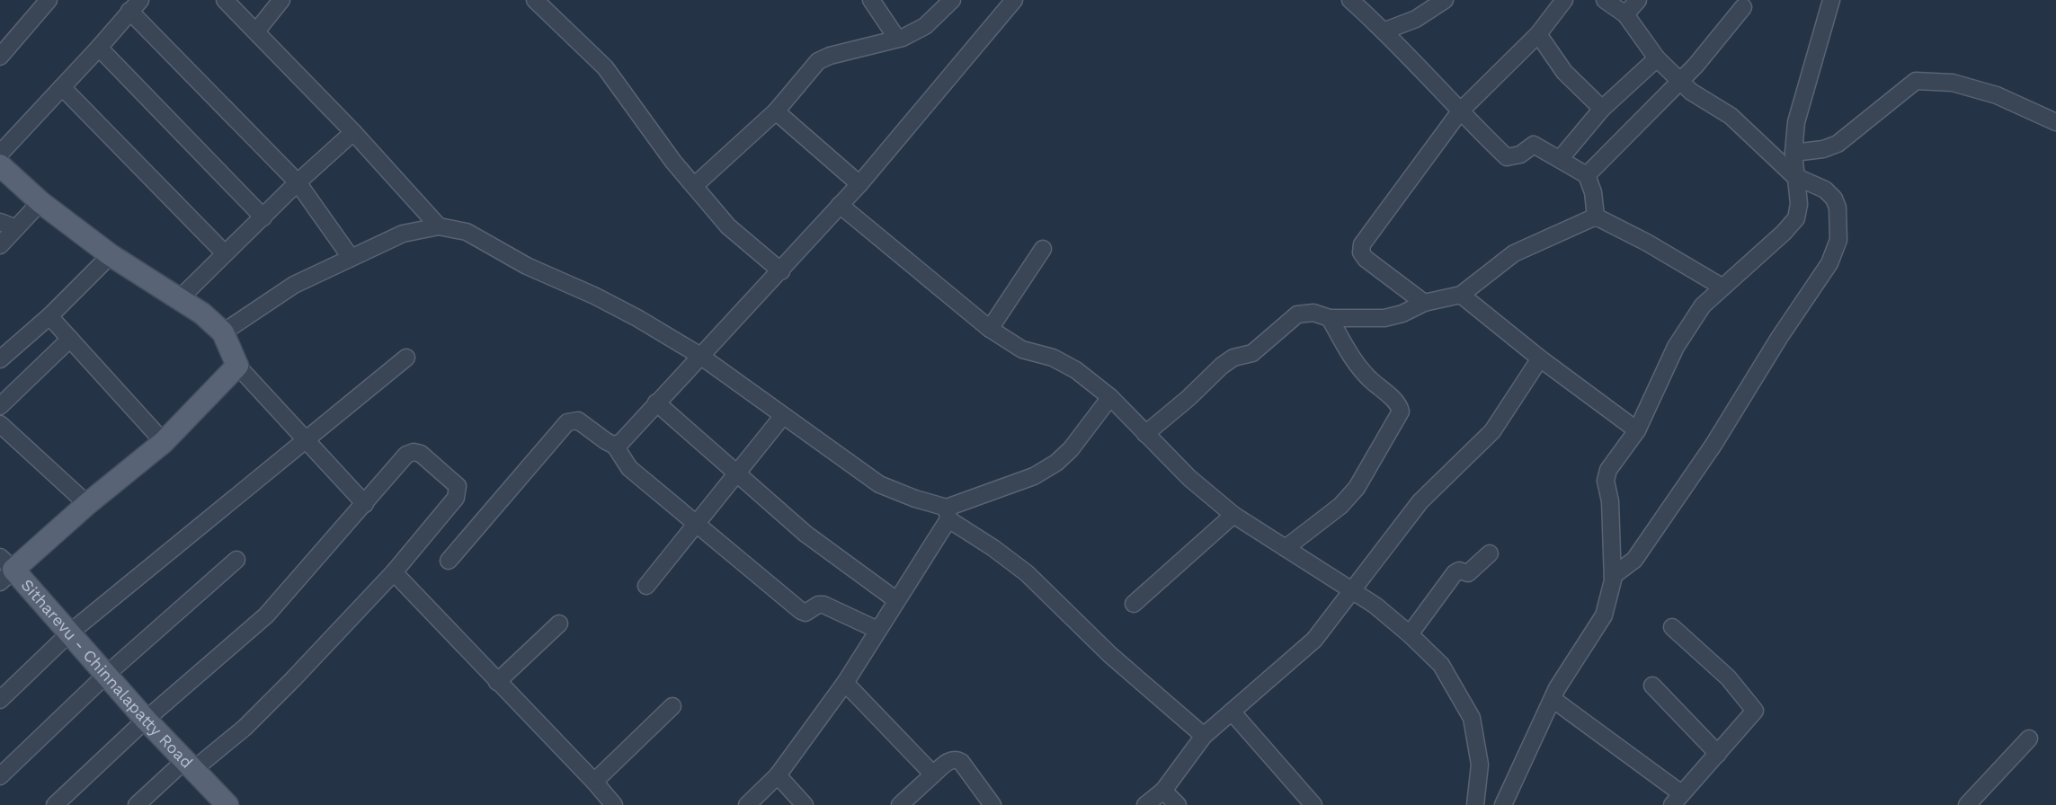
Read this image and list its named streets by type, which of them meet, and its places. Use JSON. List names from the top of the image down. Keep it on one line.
{"streets":{"main road":["Sitharevu - Chinnalapatty Road"]}}
